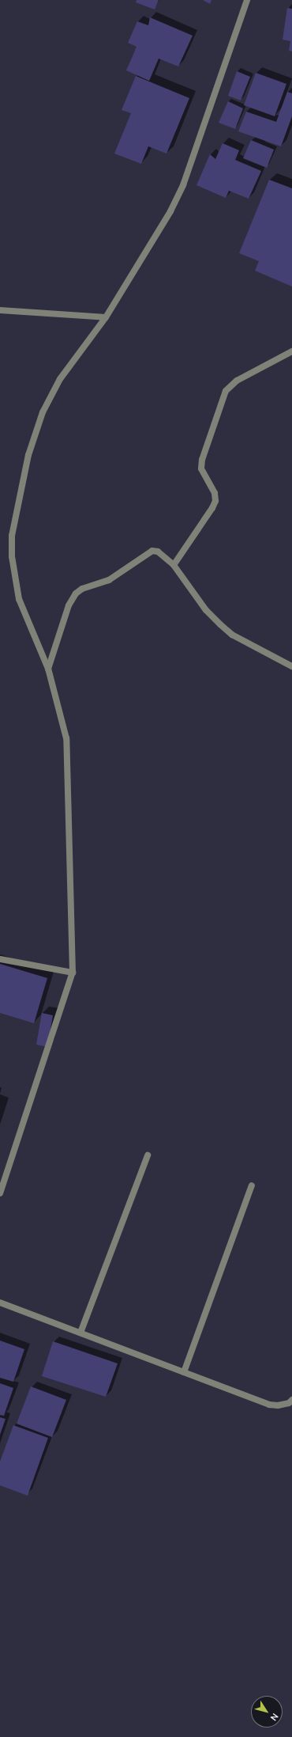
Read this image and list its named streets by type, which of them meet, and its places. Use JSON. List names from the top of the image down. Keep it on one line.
{"north":"bottom right"}
